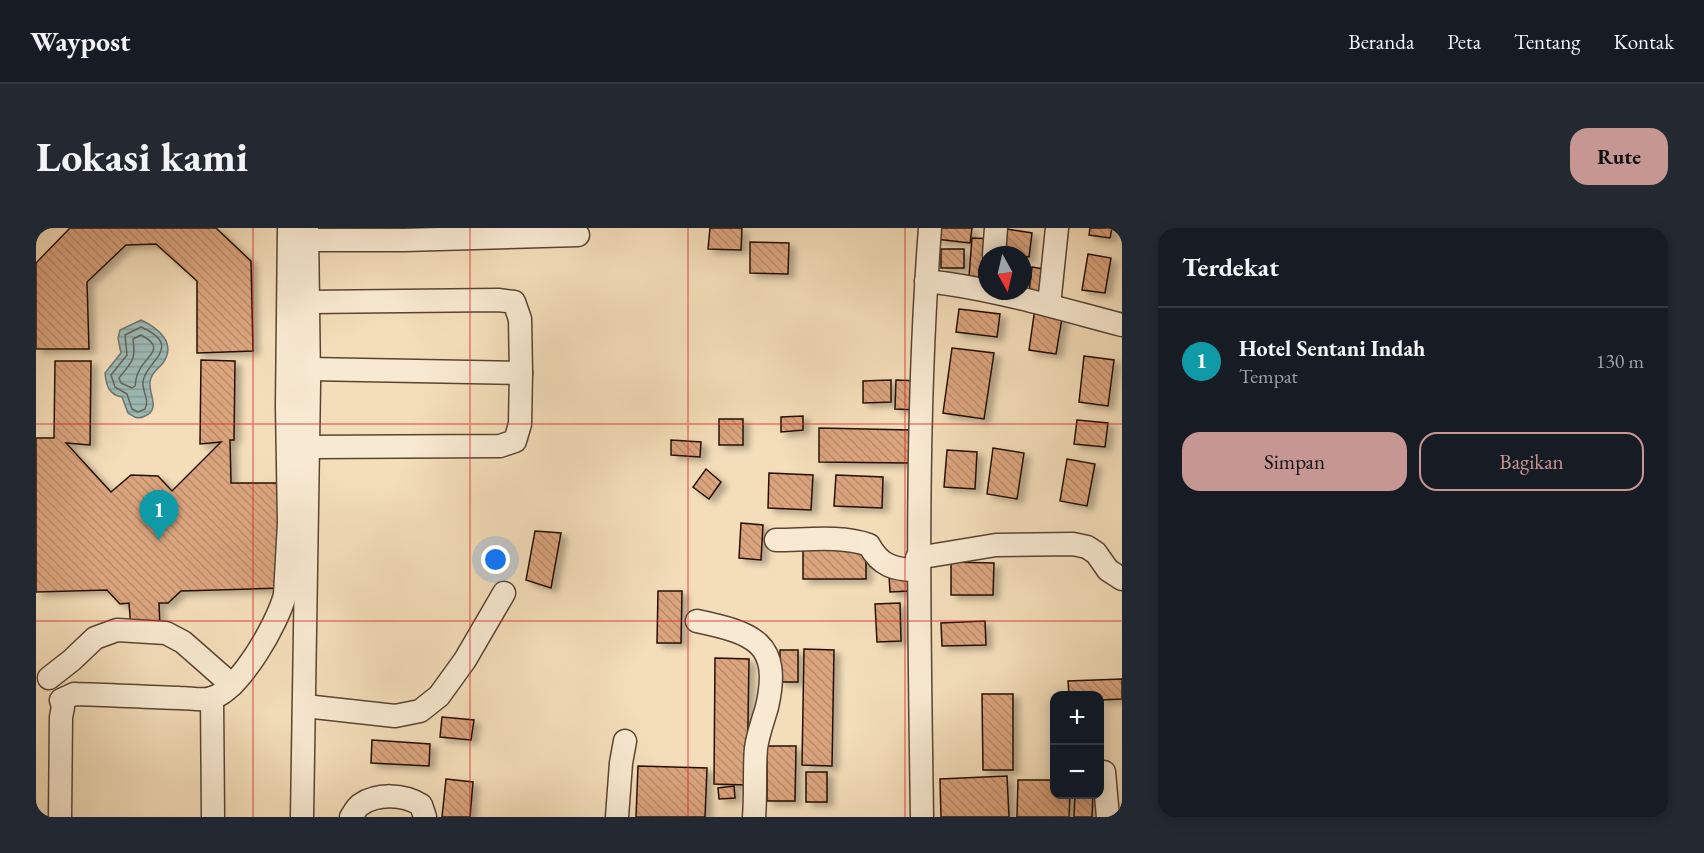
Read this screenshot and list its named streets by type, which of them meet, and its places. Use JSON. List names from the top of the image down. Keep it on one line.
{"north":"bottom","page":{"header":"Waypost","nav":["Beranda","Peta","Tentang","Kontak"],"buttons":["Rute",["Simpan","Bagikan"]],"title":"Lokasi kami","heading":"Terdekat","list":[{"mark":"1","name":"Hotel Sentani Indah","note":"Tempat","value":"130 m"}],"pins":"1","map_buttons":["+","−"]}}
